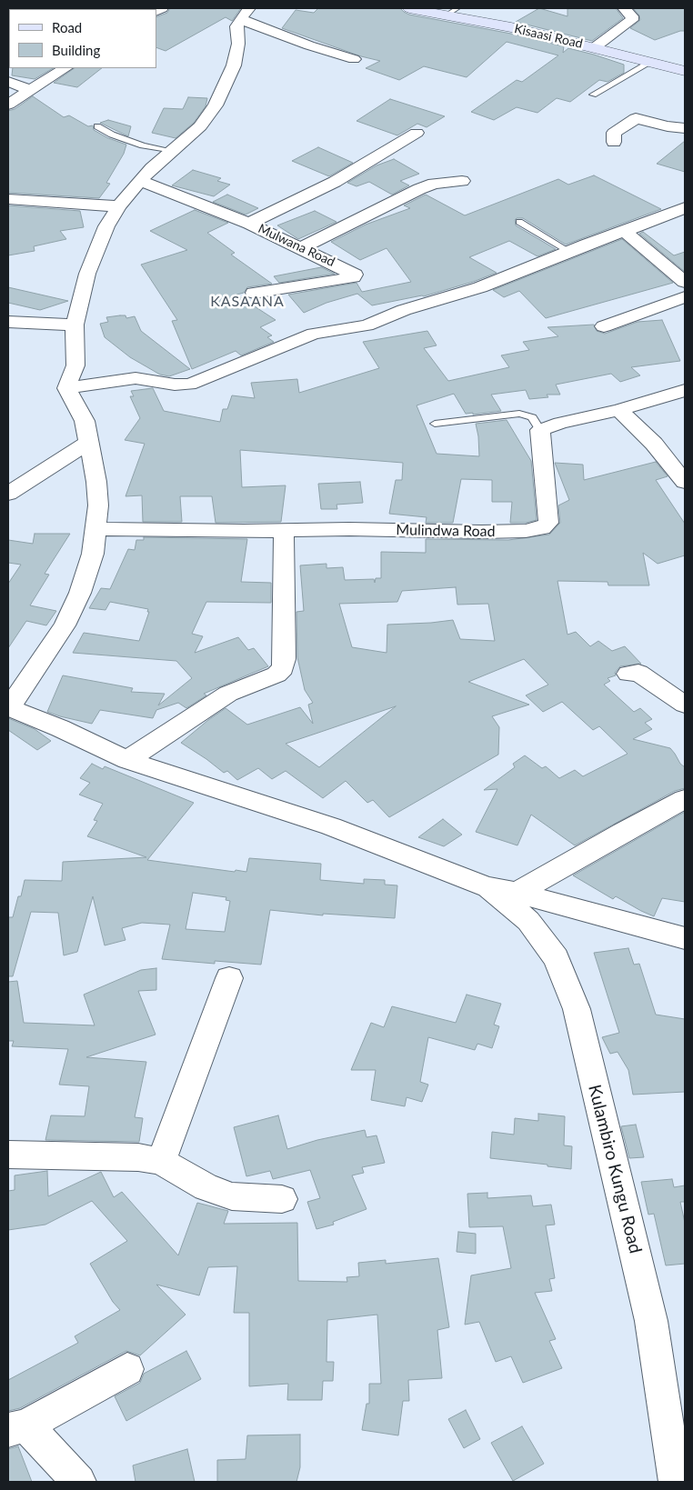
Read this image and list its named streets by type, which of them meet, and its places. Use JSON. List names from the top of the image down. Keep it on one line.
{"streets":{"main road":["Kisaasi Road"],"street":["Mulwana Road","Mulindwa Road","Kulambiro Kungu Road"]},"districts":["KASAANA"],"legend":["Road","Building"]}
